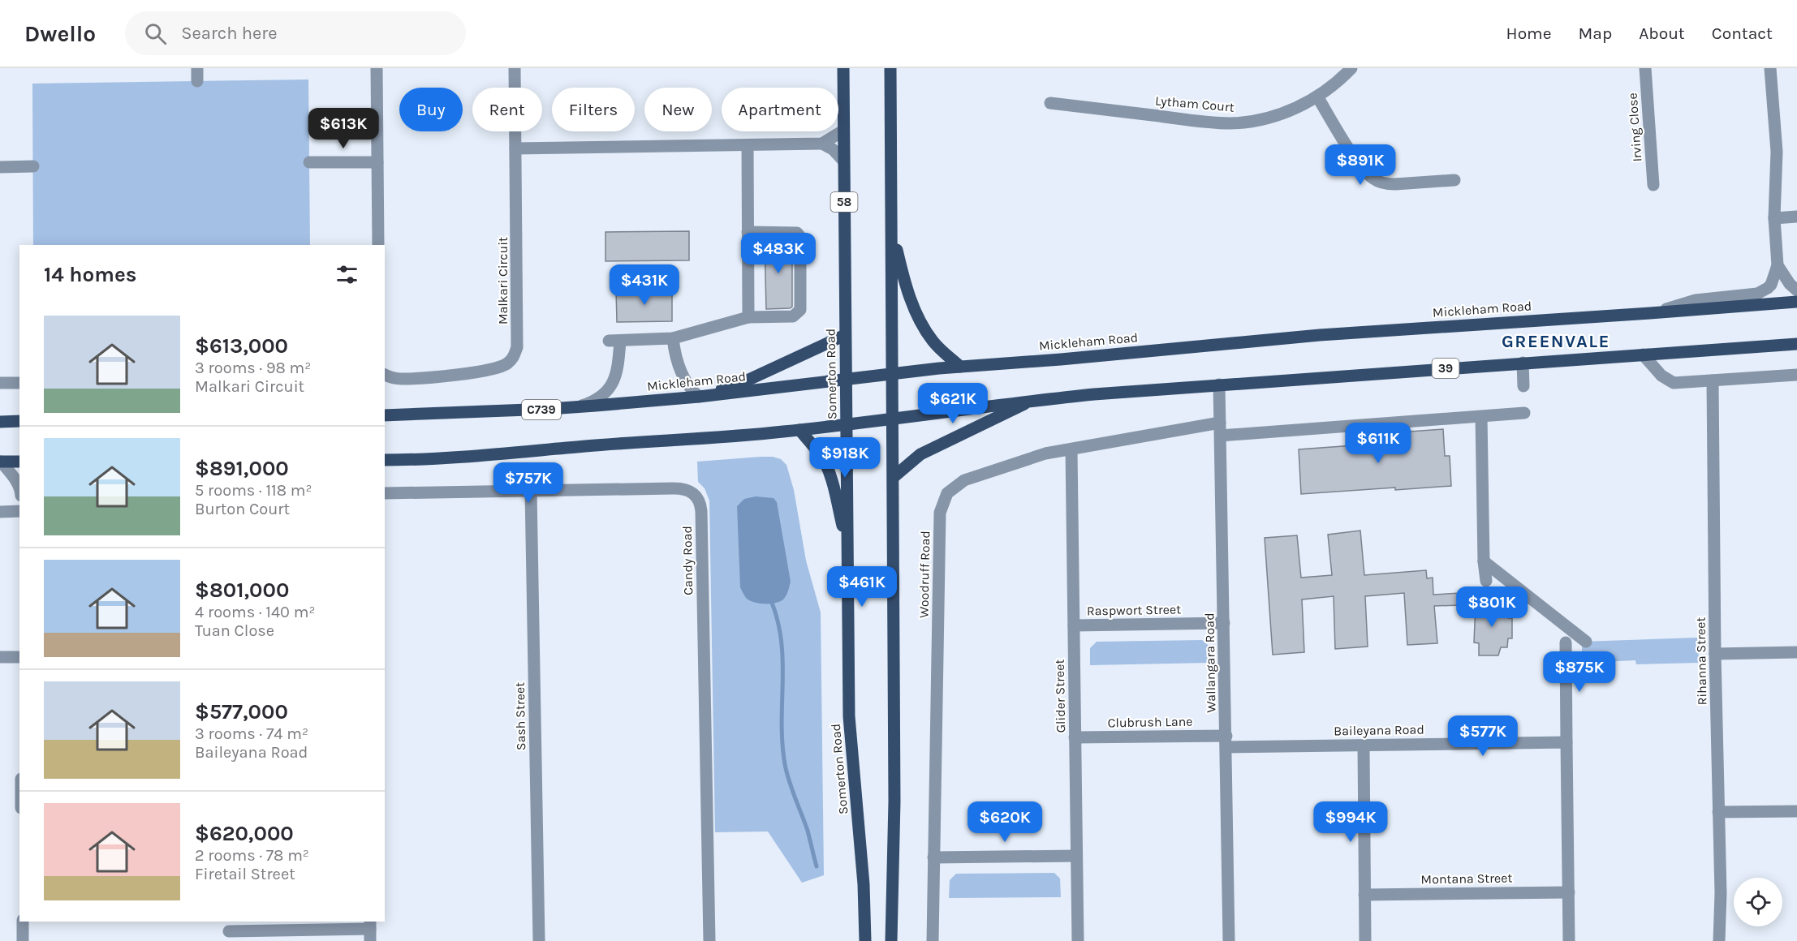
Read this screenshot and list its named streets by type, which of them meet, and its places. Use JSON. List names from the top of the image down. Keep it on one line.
{"streets":{"main road":["58","Mickleham Road","39","Somerton Road","C739"],"street":["Lytham Court","Irving Close","Malkari Circuit","Candy Road","Woodruff Road","Raspwort Street","Rihanna Street","Wallangara Road","Glider Street","Sash Street","Clubrush Lane","Baileyana Road","Montana Street"]},"crossings":[["Mickleham Road","Somerton Road"],["39","Somerton Road"],["39","Wallangara Road"],["Candy Road","Sash Street"],["Woodruff Road","Wallangara Road"],["Woodruff Road","Glider Street"],["Raspwort Street","Wallangara Road"],["Raspwort Street","Glider Street"],["Wallangara Road","Clubrush Lane"],["Wallangara Road","Baileyana Road"],["Glider Street","Clubrush Lane"],["Clubrush Lane","Baileyana Road"]],"districts":["GREENVALE"],"page":{"header":"Dwello","search":"Search here","nav":["Home","Map","About","Contact"],"chip":["Buy","Rent","Filters","New","Apartment"],"price":["$613K","$891K","$483K","$431K","$621K","$611K","$918K","$757K","$461K","$801K","$875K","$577K","$620K","$994K"],"heading":"14 homes","list":[{"name":"$613,000","note":"3 rooms · 98 m² · Malkari Circuit"},{"name":"$891,000","note":"5 rooms · 118 m² · Burton Court"},{"name":"$801,000","note":"4 rooms · 140 m² · Tuan Close"},{"name":"$577,000","note":"3 rooms · 74 m² · Baileyana Road"},{"name":"$620,000","note":"2 rooms · 78 m² · Firetail Street"}]}}
